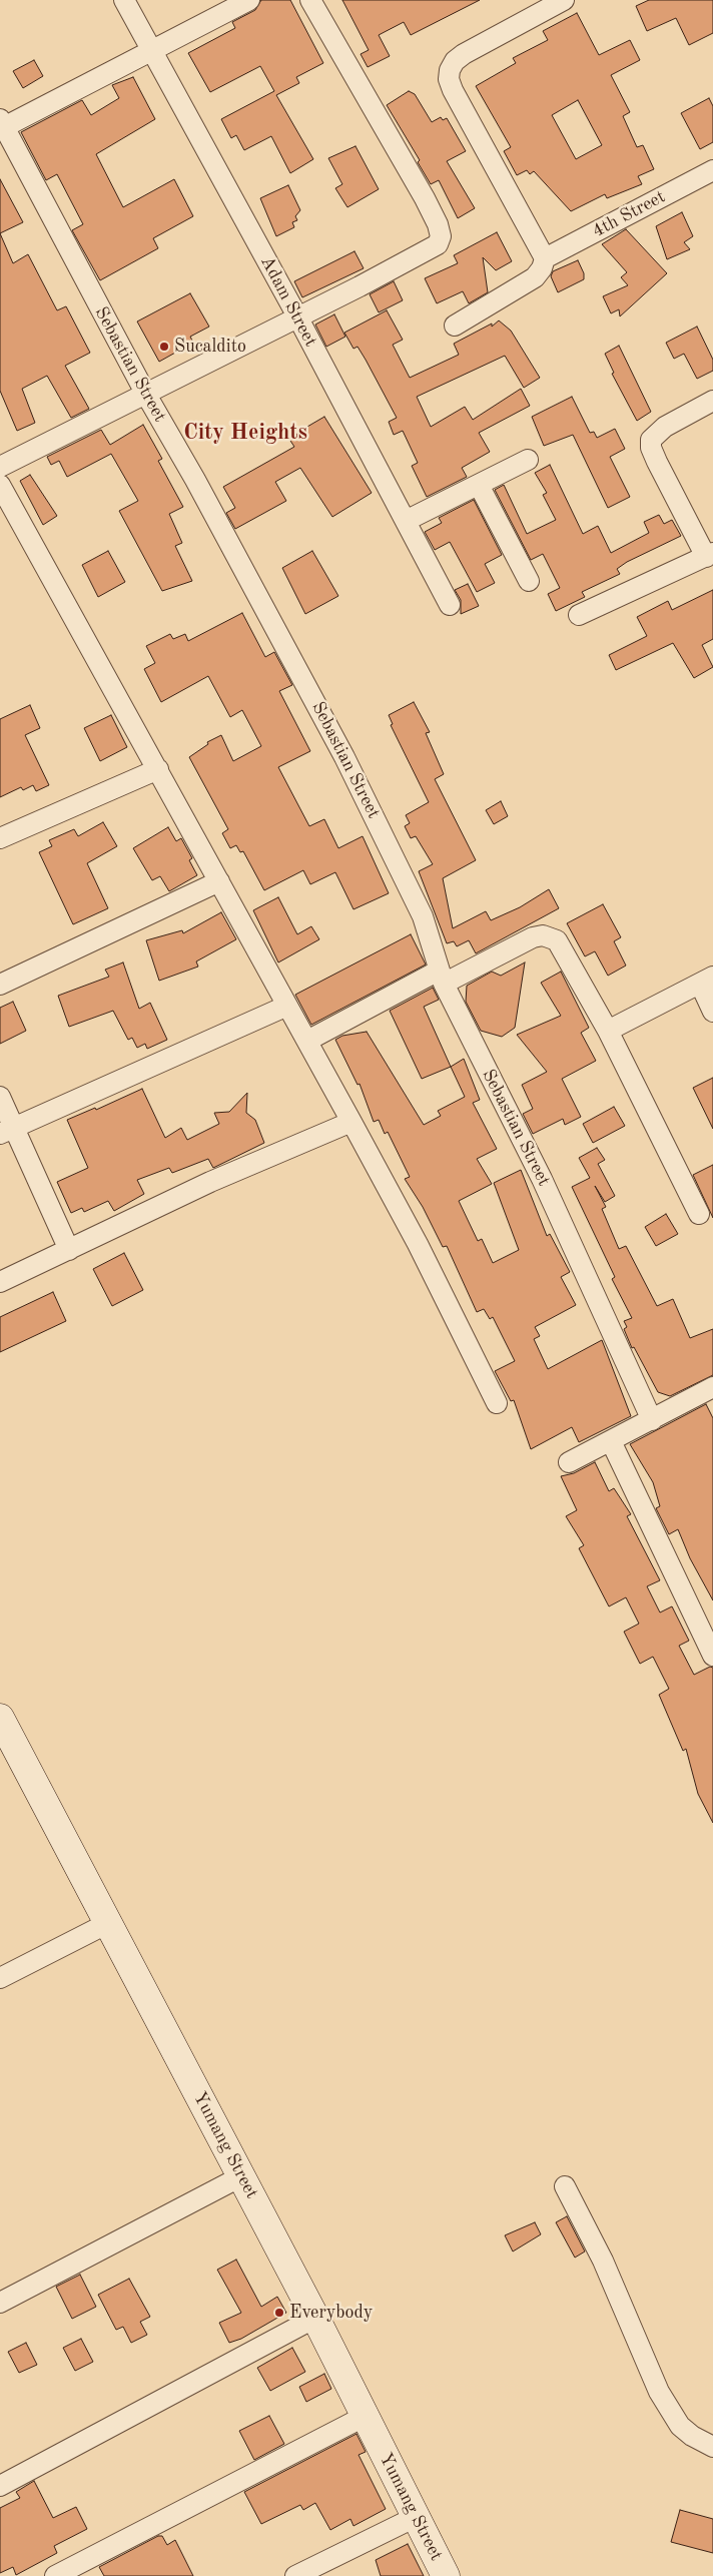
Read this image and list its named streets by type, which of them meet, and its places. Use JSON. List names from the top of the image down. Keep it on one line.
{"streets":{"main road":["Yumang Street"],"street":["4th Street","Adam Street","Sebastian Street"]},"districts":["City Heights"],"places":["Sucaldito","Everybody"]}
